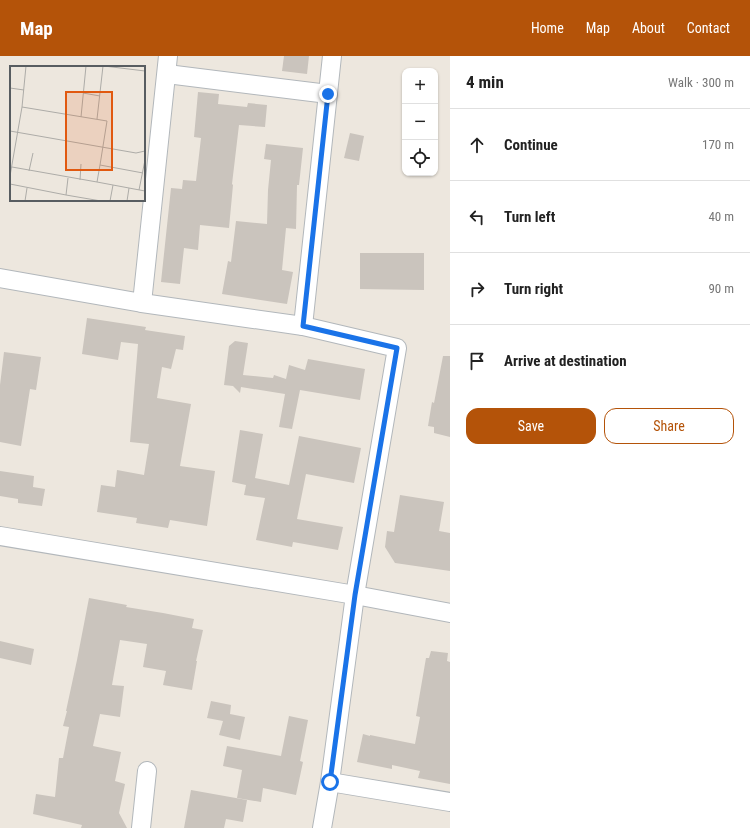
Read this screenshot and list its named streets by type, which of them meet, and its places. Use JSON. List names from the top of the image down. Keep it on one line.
{"page":{"header":"Map","nav":["Home","Map","About","Contact"],"heading":["4 min","Walk · 300 m"],"map_buttons":["+","−"],"list":[["Continue","170 m"],["Turn left","40 m"],["Turn right","90 m"],"Arrive at destination"],"buttons":["Save","Share"]}}
